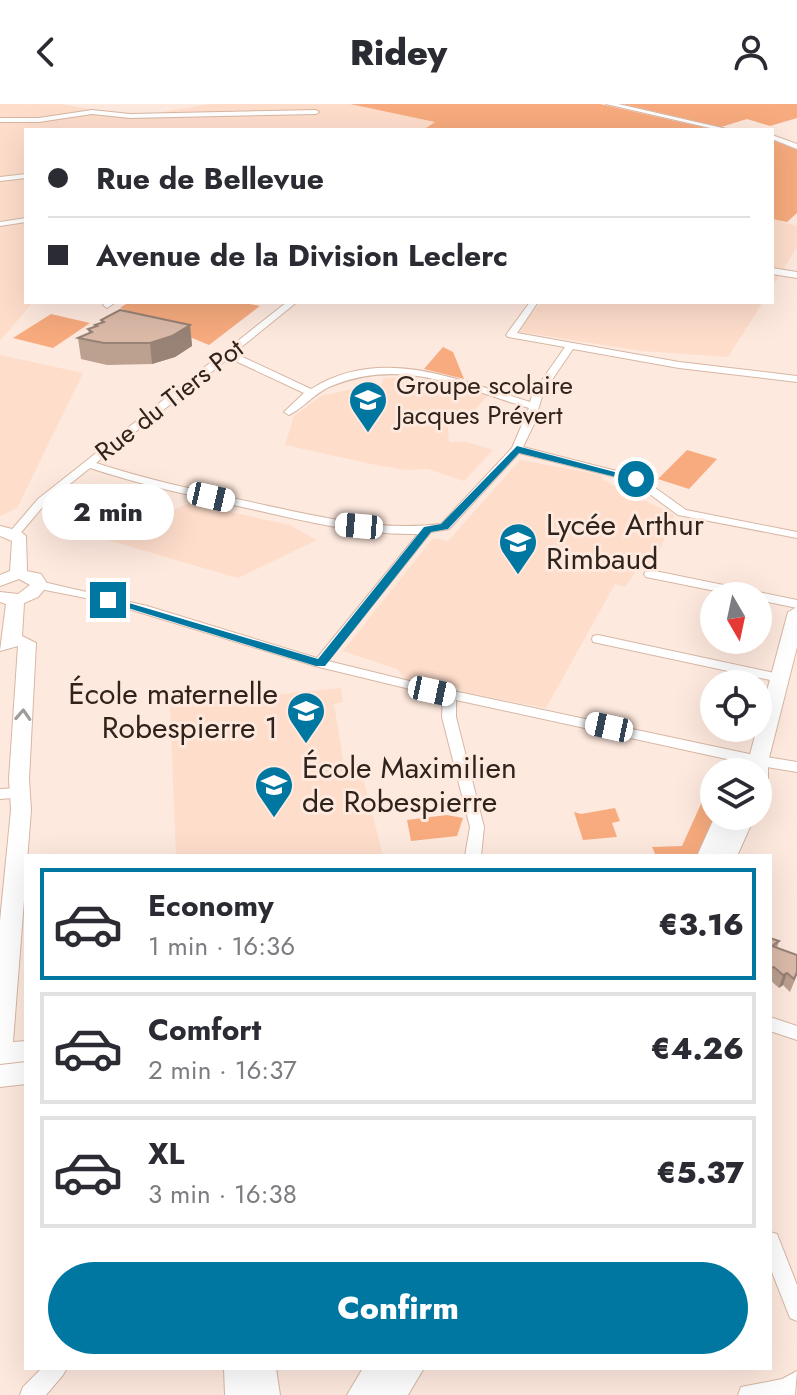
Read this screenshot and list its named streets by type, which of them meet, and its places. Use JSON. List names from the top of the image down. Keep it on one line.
{"streets":{"street":["Rue du Tiers Pot"]},"places":{"school or university":["Groupe scolaire Jacques Prévert","Lycée Arthur Rimbaud","École maternelle Robespierre 1","École Maximilien de Robespierre"]},"north":"bottom","page":{"header":"Ridey","banner":["Rue de Bellevue","Avenue de la Division Leclerc"],"bubble":"2 min","list":[{"name":"Economy","note":"1 min · 16:36","value":"€3.16"},{"name":"Comfort","note":"2 min · 16:37","value":"€4.26"},{"name":"XL","note":"3 min · 16:38","value":"€5.37"}],"buttons":"Confirm"}}
